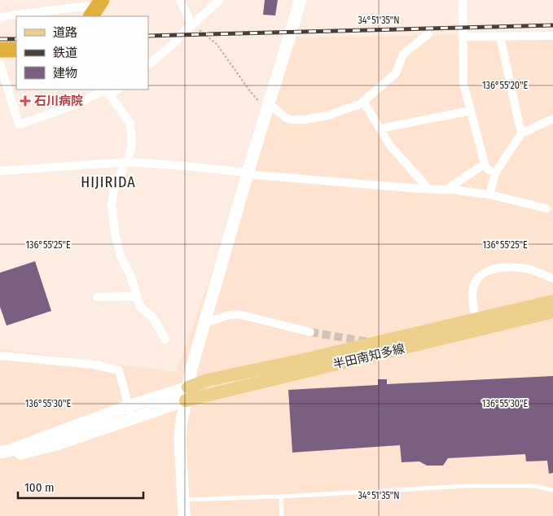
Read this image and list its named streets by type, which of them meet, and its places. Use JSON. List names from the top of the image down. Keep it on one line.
{"streets":{"main road":["半田南知多線"]},"districts":["HIJIRIDA"],"places":{"health":["石川病院"]},"legend":["道路","鉄道","建物"],"scale_bar":"100 m","coordinates":["34°51'35\"N","136°55'20\"E","136°55'25\"E","136°55'30\"E"]}
